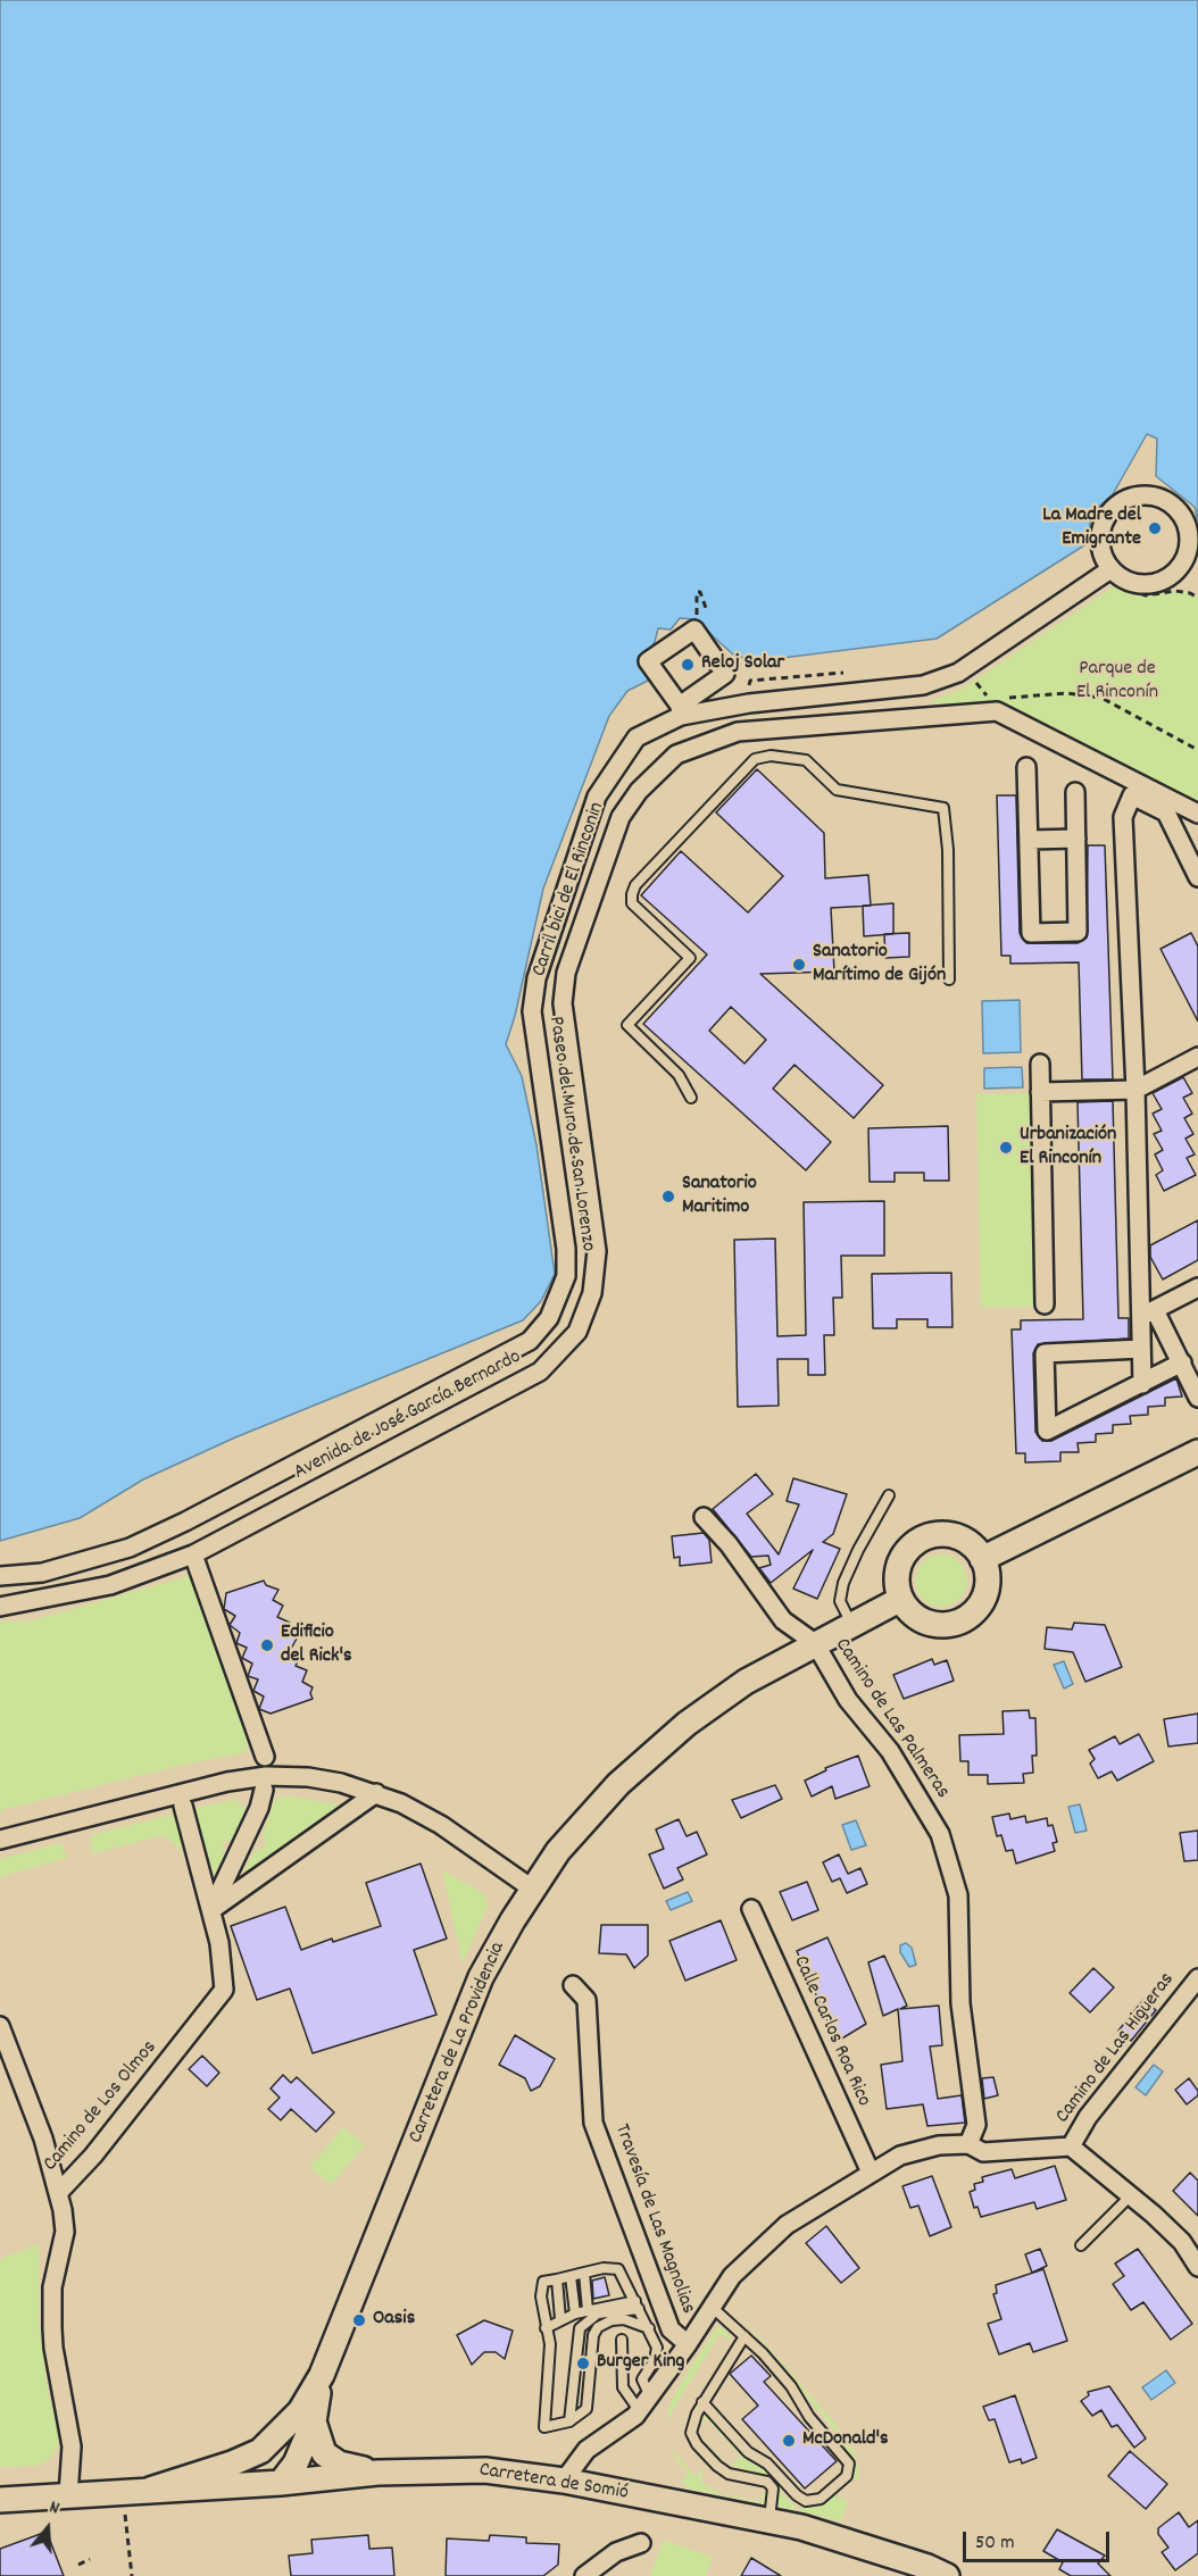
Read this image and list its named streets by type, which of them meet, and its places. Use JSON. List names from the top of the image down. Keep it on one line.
{"streets":{"street":["Paseo del Muro de San Lorenzo","Avenida de José García Bernardo","Camino de Las Palmeras","Calle Carlos Roa Rico","Carretera de La Providencia","Camino de Las Higueras","Camino de Los Olmos","Travesía de Las Magnolias","Carretera de Somió"]},"crossings":[["Camino de Las Palmeras","Carretera de La Providencia"],["Carretera de La Providencia","Carretera de Somió"]],"parks":["Parque de El Rinconín"],"places":["La Madre del Emigrante","Reloj Solar","Sanatorio Marítimo de Gijón","Urbanización El Rinconín","Sanatorio Maritimo","Edificio del Rick's","Oasis","Burger King","McDonald's"],"scale_bar":"50 m","north":"top"}
